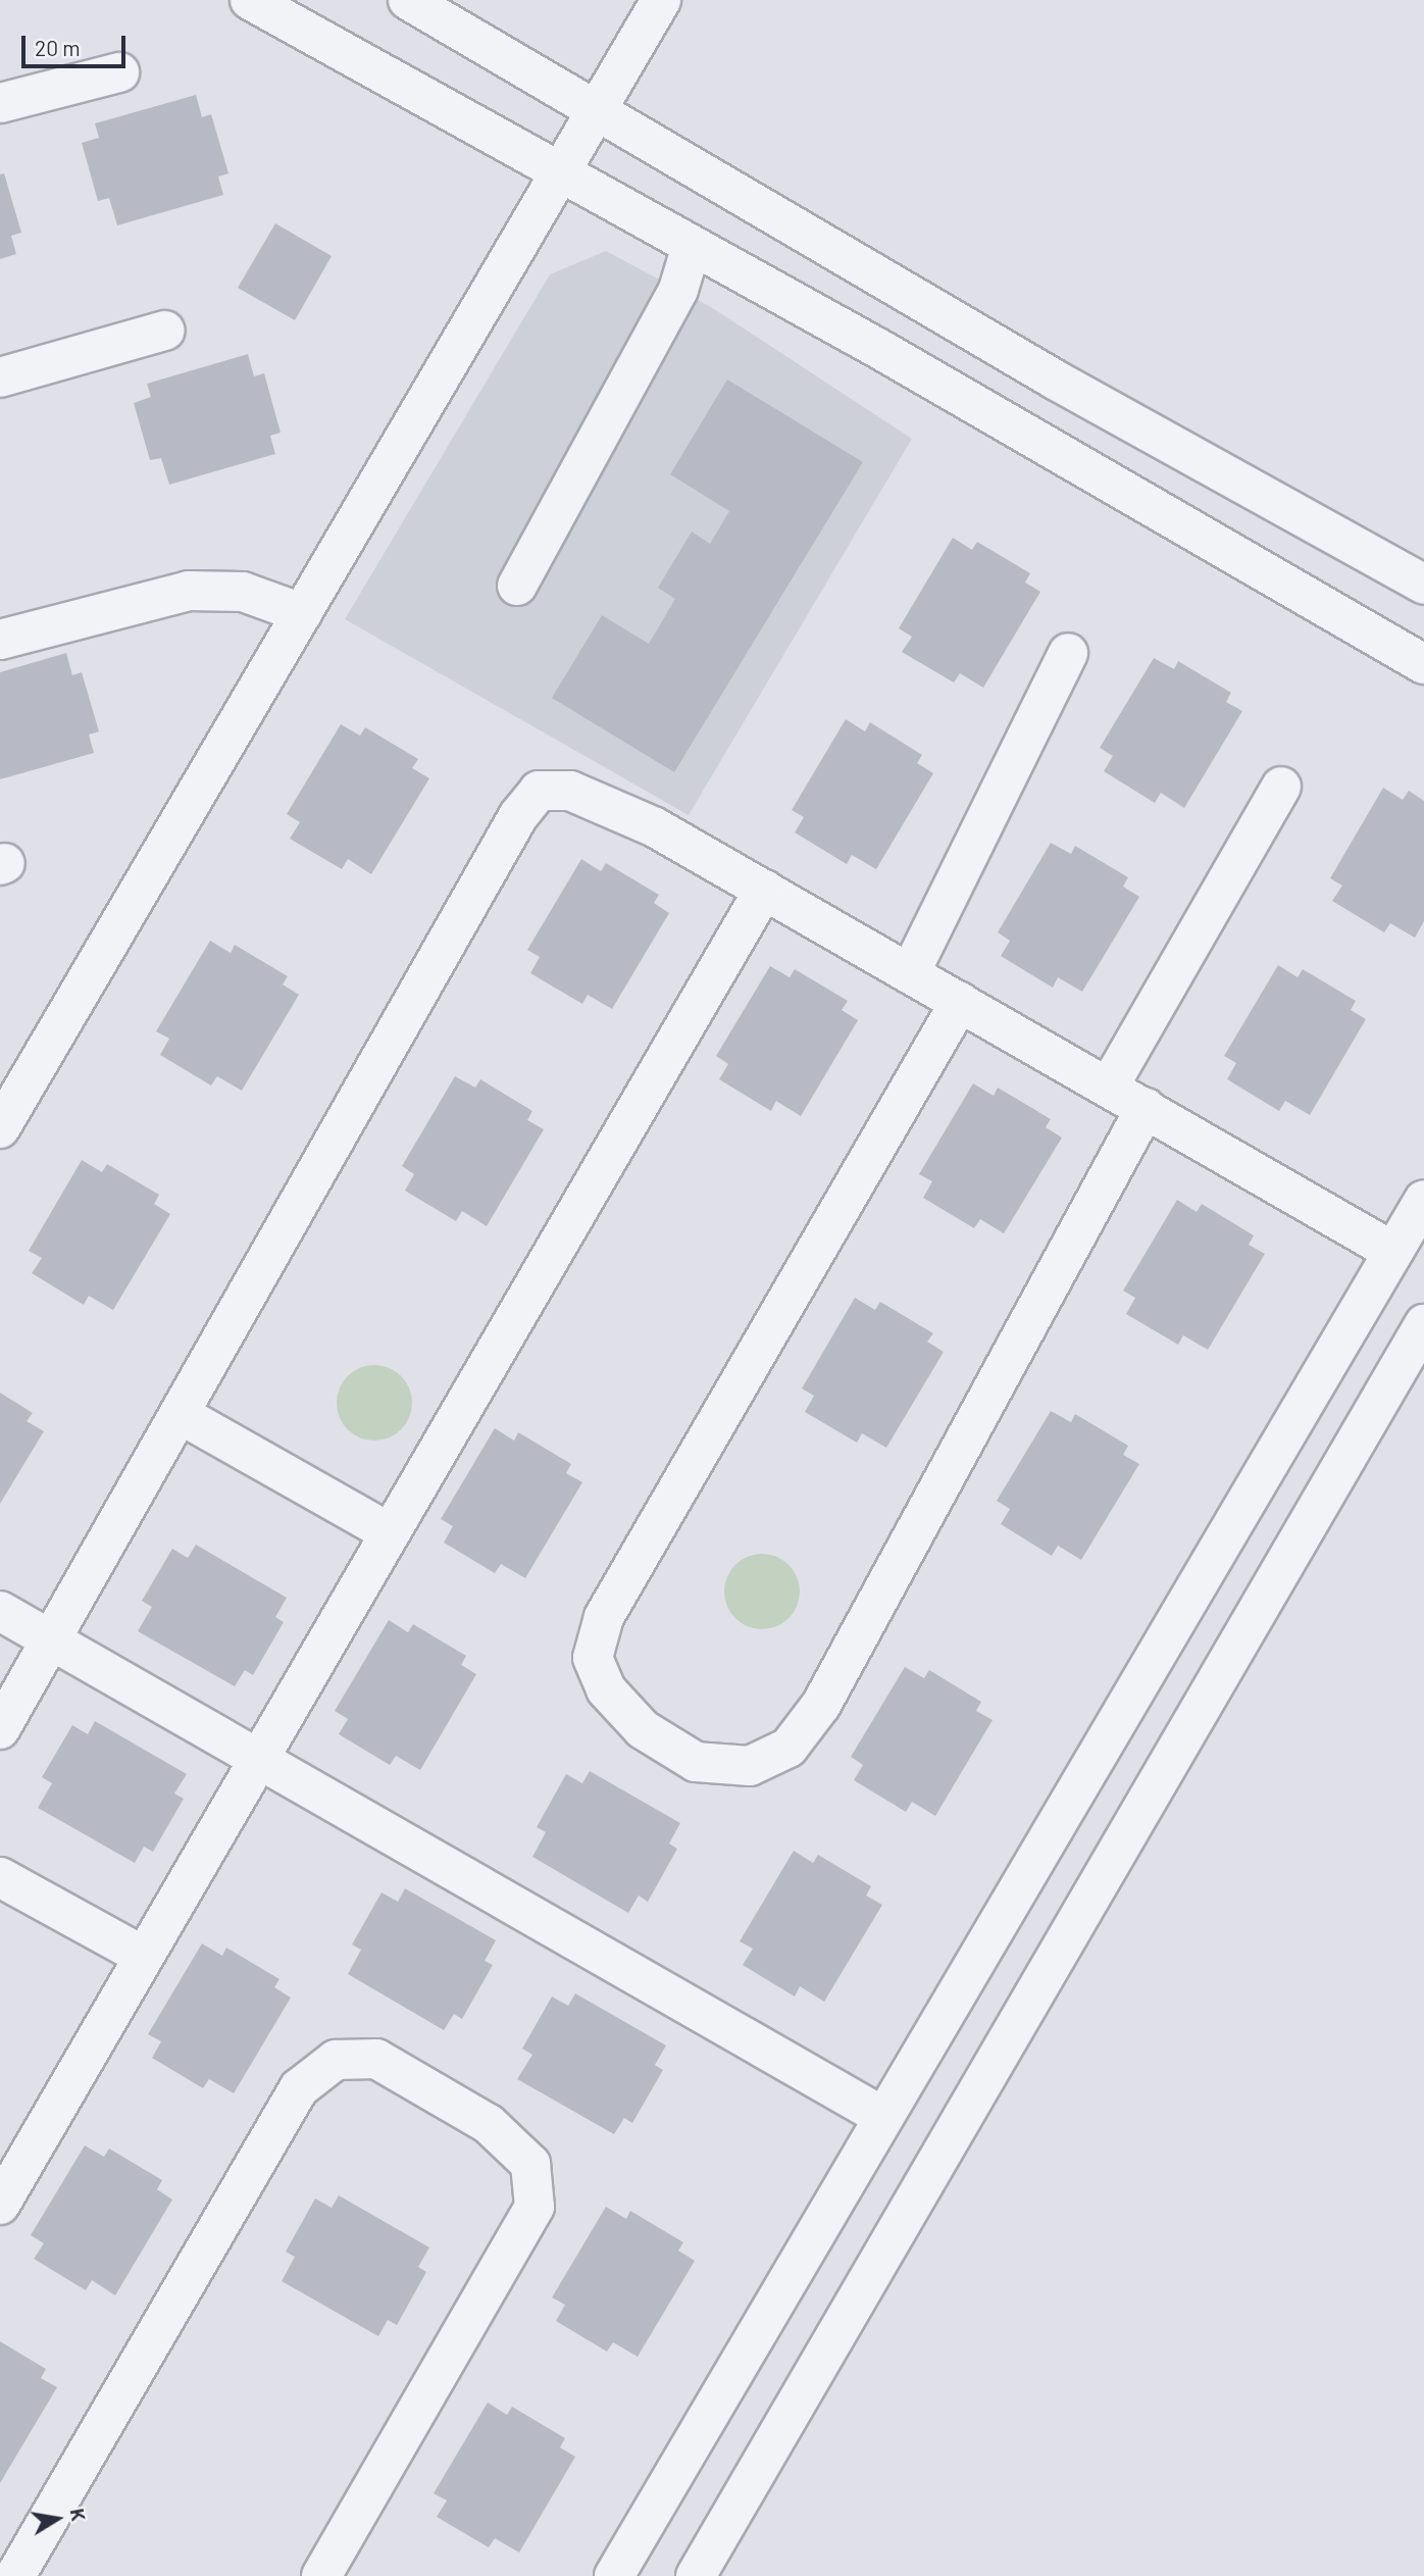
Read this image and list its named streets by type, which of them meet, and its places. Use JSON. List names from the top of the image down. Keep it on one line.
{"scale_bar":"20 m","north":"right"}
